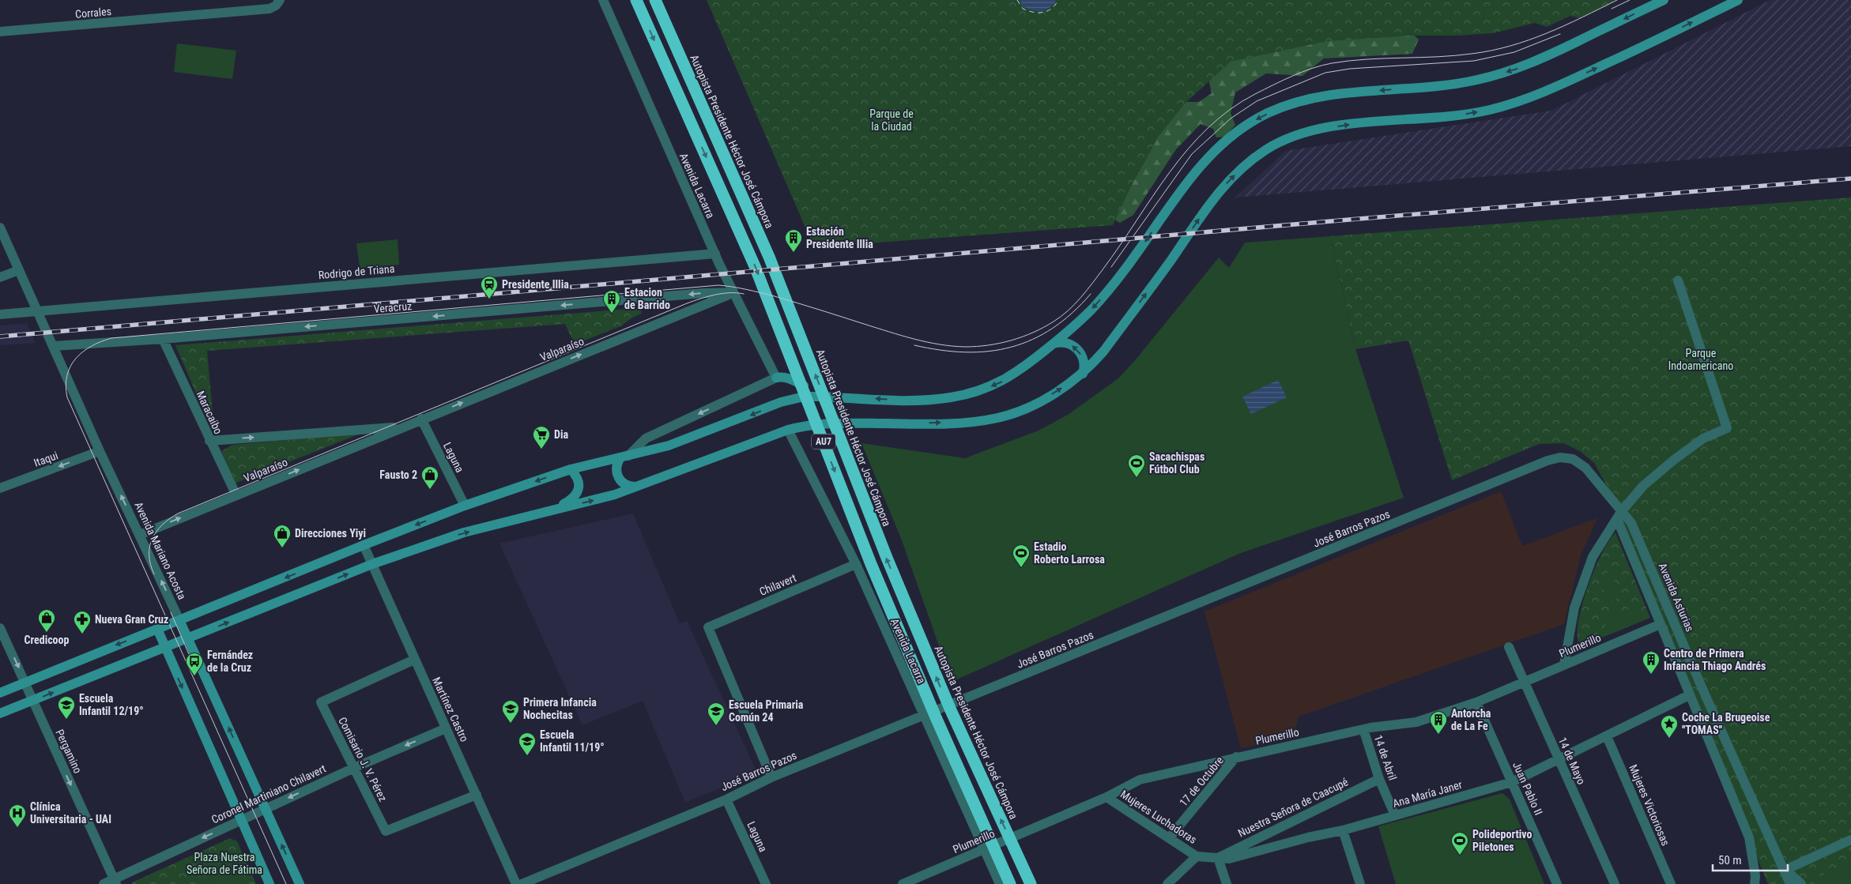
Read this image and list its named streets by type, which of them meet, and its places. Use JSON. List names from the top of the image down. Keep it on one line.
{"streets":{"highway":["Autopista Presidente Héctor José Cámpora","AU7"],"main road":["Avenida Mariano Acosta"],"street":["Corrales","Avenida Lacarra","Rodrigo de Triana","Veracruz","Valparaíso","Maracaibo","Laguna","Itaqui","José Barros Pazos","Chilavert","Avenida Asturias","Plumerillo","Martínez Castro","Pergamino","14 de Abril","Comisario J. V. Pérez","14 de Mayo","17 de Octubre","Juan Pablo II","Coronel Martiniano Chilavert","Ana María Janer","Mujeres Victoriosas","Nuestra Señora de Caacupé","Mujeres Luchadoras"]},"crossings":[["Avenida Lacarra","Rodrigo de Triana"],["Avenida Lacarra","Veracruz"],["Avenida Lacarra","Valparaíso"],["Avenida Lacarra","José Barros Pazos"],["Avenida Lacarra","Chilavert"],["Avenida Lacarra","Plumerillo"],["Rodrigo de Triana","Avenida Mariano Acosta"],["Veracruz","Valparaíso"],["Veracruz","Maracaibo"],["Veracruz","Avenida Mariano Acosta"],["Valparaíso","Maracaibo"],["Valparaíso","Laguna"],["Valparaíso","Avenida Mariano Acosta"],["Laguna","José Barros Pazos"],["Itaqui","Avenida Mariano Acosta"],["José Barros Pazos","Chilavert"],["José Barros Pazos","Avenida Asturias"],["Avenida Mariano Acosta","Coronel Martiniano Chilavert"],["Avenida Asturias","Plumerillo"],["Avenida Asturias","Ana María Janer"],["Plumerillo","14 de Abril"],["Plumerillo","14 de Mayo"],["Plumerillo","17 de Octubre"],["Plumerillo","Juan Pablo II"],["Plumerillo","Mujeres Luchadoras"],["Martínez Castro","Comisario J. V. Pérez"],["Martínez Castro","Coronel Martiniano Chilavert"],["Pergamino","Coronel Martiniano Chilavert"],["14 de Abril","Ana María Janer"],["14 de Abril","Nuestra Señora de Caacupé"],["Comisario J. V. Pérez","Coronel Martiniano Chilavert"],["14 de Mayo","Ana María Janer"],["17 de Octubre","Mujeres Luchadoras"],["Juan Pablo II","Ana María Janer"],["Ana María Janer","Mujeres Victoriosas"],["Ana María Janer","Nuestra Señora de Caacupé"],["Ana María Janer","Mujeres Luchadoras"]],"one_way":["Veracruz","Valparaíso","Itaqui","Avenida Mariano Acosta","Pergamino","Coronel Martiniano Chilavert"],"parks":["Parque de la Ciudad","Parque Indoamericano","Plaza Nuestra Señora de Fátima"],"places":{"building":["Estación Presidente Illia","Estacion de Barrido","Centro de Primera Infancia Thiago Andrés","Antorcha de La Fe"],"station":["Presidente Illia"],"supermarket":["Dia"],"sports":["Sacachispas Fútbol Club","Estadio Roberto Larrosa","Polideportivo Piletones"],"shop":["Fausto 2","Direcciones Yiyi","Credicoop"],"pharmacy":["Nueva Gran Cruz"],"bus stop":["Fernández de la Cruz"],"school or university":["Escuela Infantil 12/19°","Primera Infancia Nochecitas","Escuela Primaria Común 24","Escuela Infantil 11/19°"],"place":["Coche La Brugeoise ''TOMAS''"],"hospital":["Clínica Universitaria - UAI"]},"scale_bar":"50 m"}
